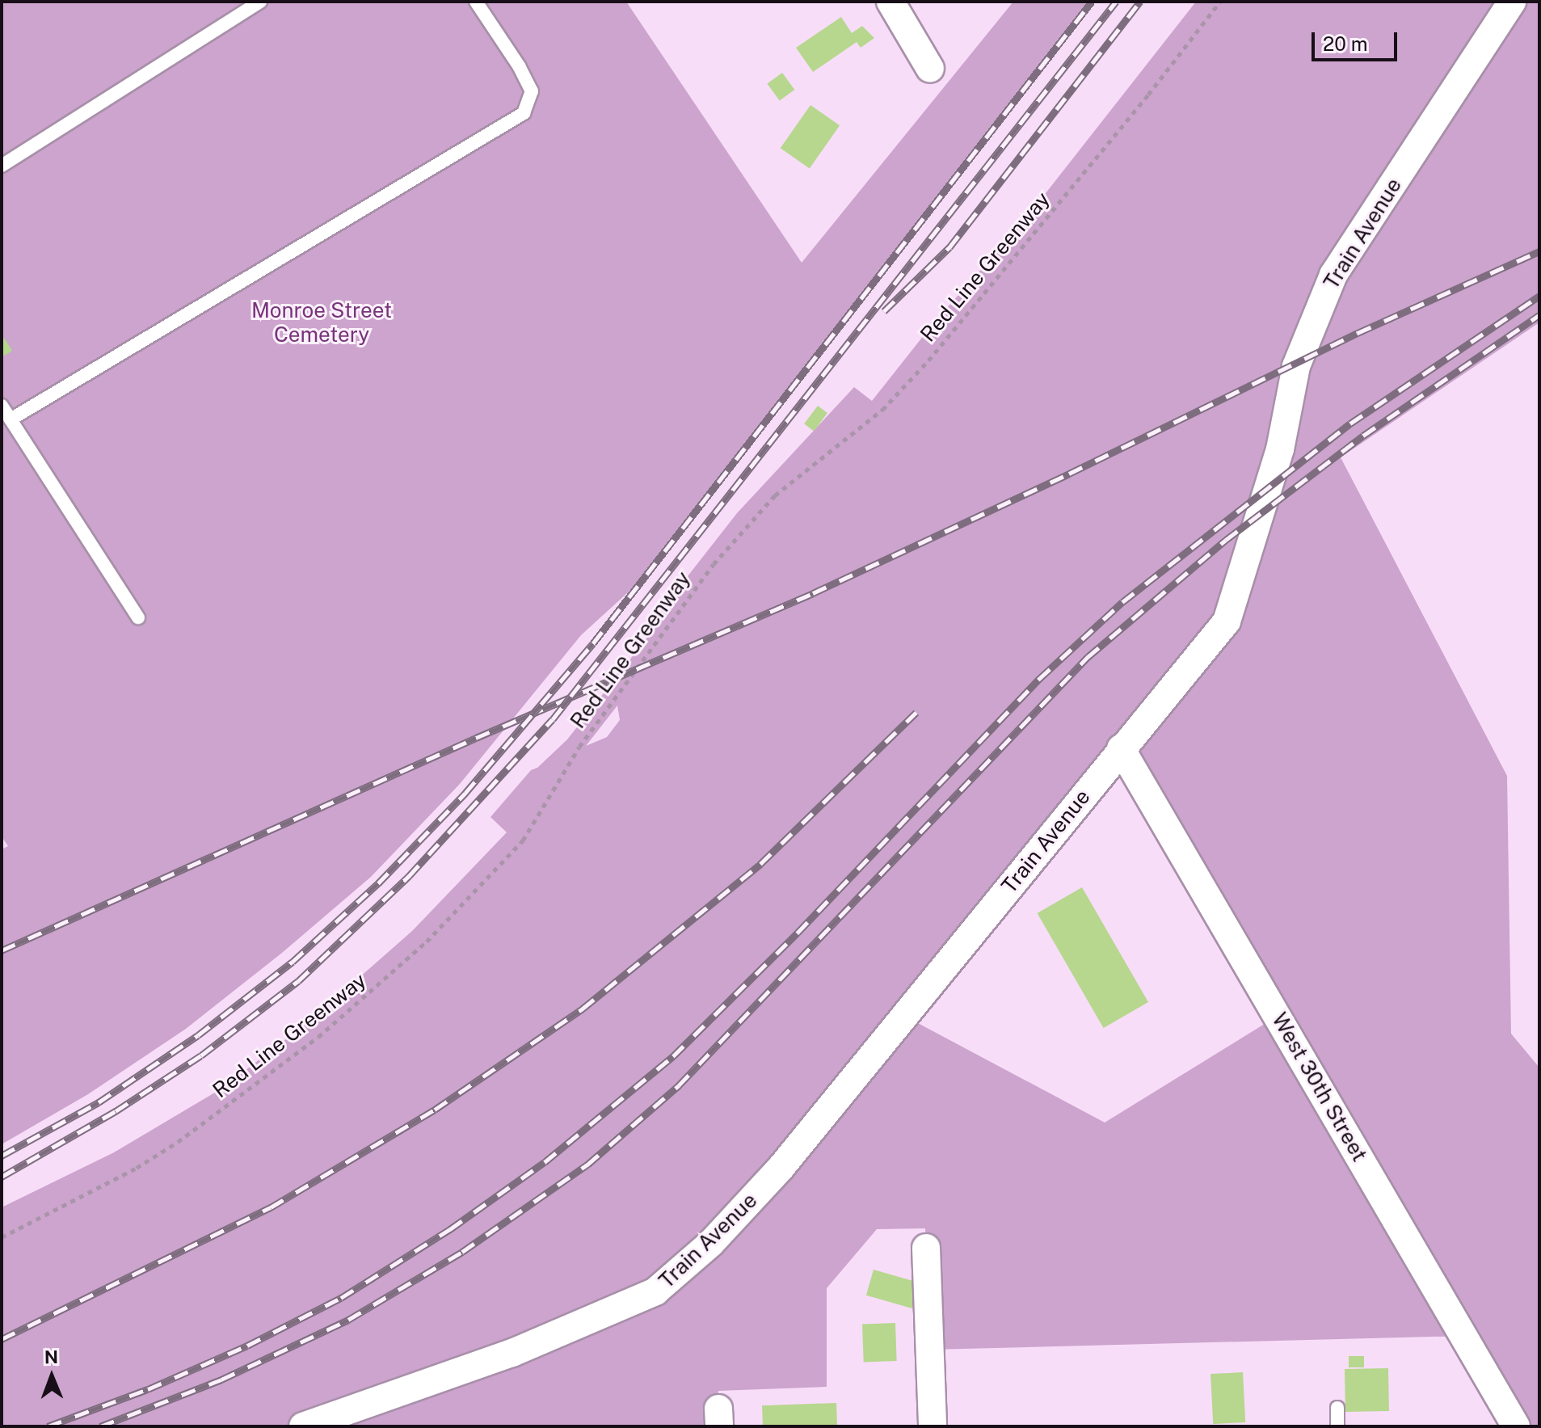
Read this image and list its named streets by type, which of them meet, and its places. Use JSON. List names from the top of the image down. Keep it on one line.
{"streets":{"street":["Train Avenue","West 30th Street"],"path":["Red Line Greenway"]},"crossings":[["Train Avenue","West 30th Street"]],"parks":["Monroe Street Cemetery"],"scale_bar":"20 m","north":"top"}
